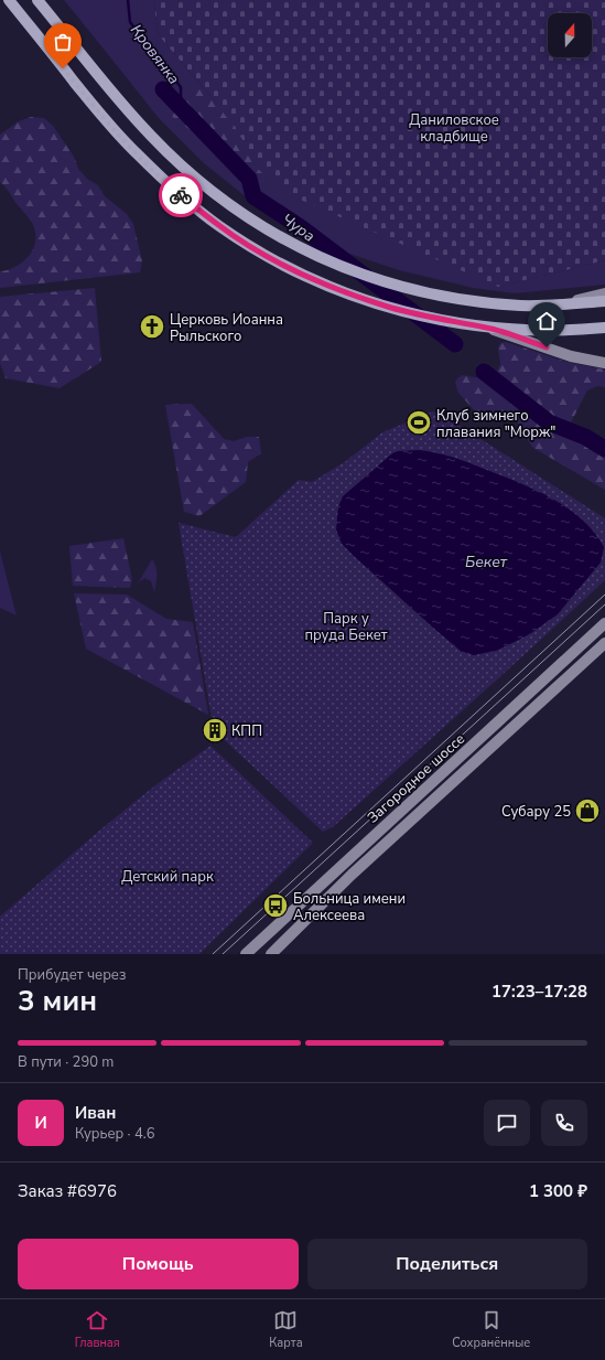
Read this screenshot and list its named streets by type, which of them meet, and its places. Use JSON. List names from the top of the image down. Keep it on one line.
{"streets":{"main road":["Загородное шоссе"]},"water":["Кровянка","Чура","Бекет"],"parks":["Даниловское кладбище","Парк у пруда Бекет","Детский парк"],"places":{"church":["Церковь Иоанна Рыльского"],"sports":["Клуб зимнего плавания \"Морж\""],"building":["КПП"],"shop":["Субару 25"],"bus stop":["Больница имени Алексеева"]},"north":"top","page":{"heading":["3 мин","Прибудет через","17:23–17:28"],"panel":["Иван","Курьер · 4.6","Заказ #6976","1 300 ₽"],"bar":"В пути · 290 m","round":"И","buttons":["Помощь","Поделиться"],"tabs":["Главная","Карта","Сохранённые"]}}
